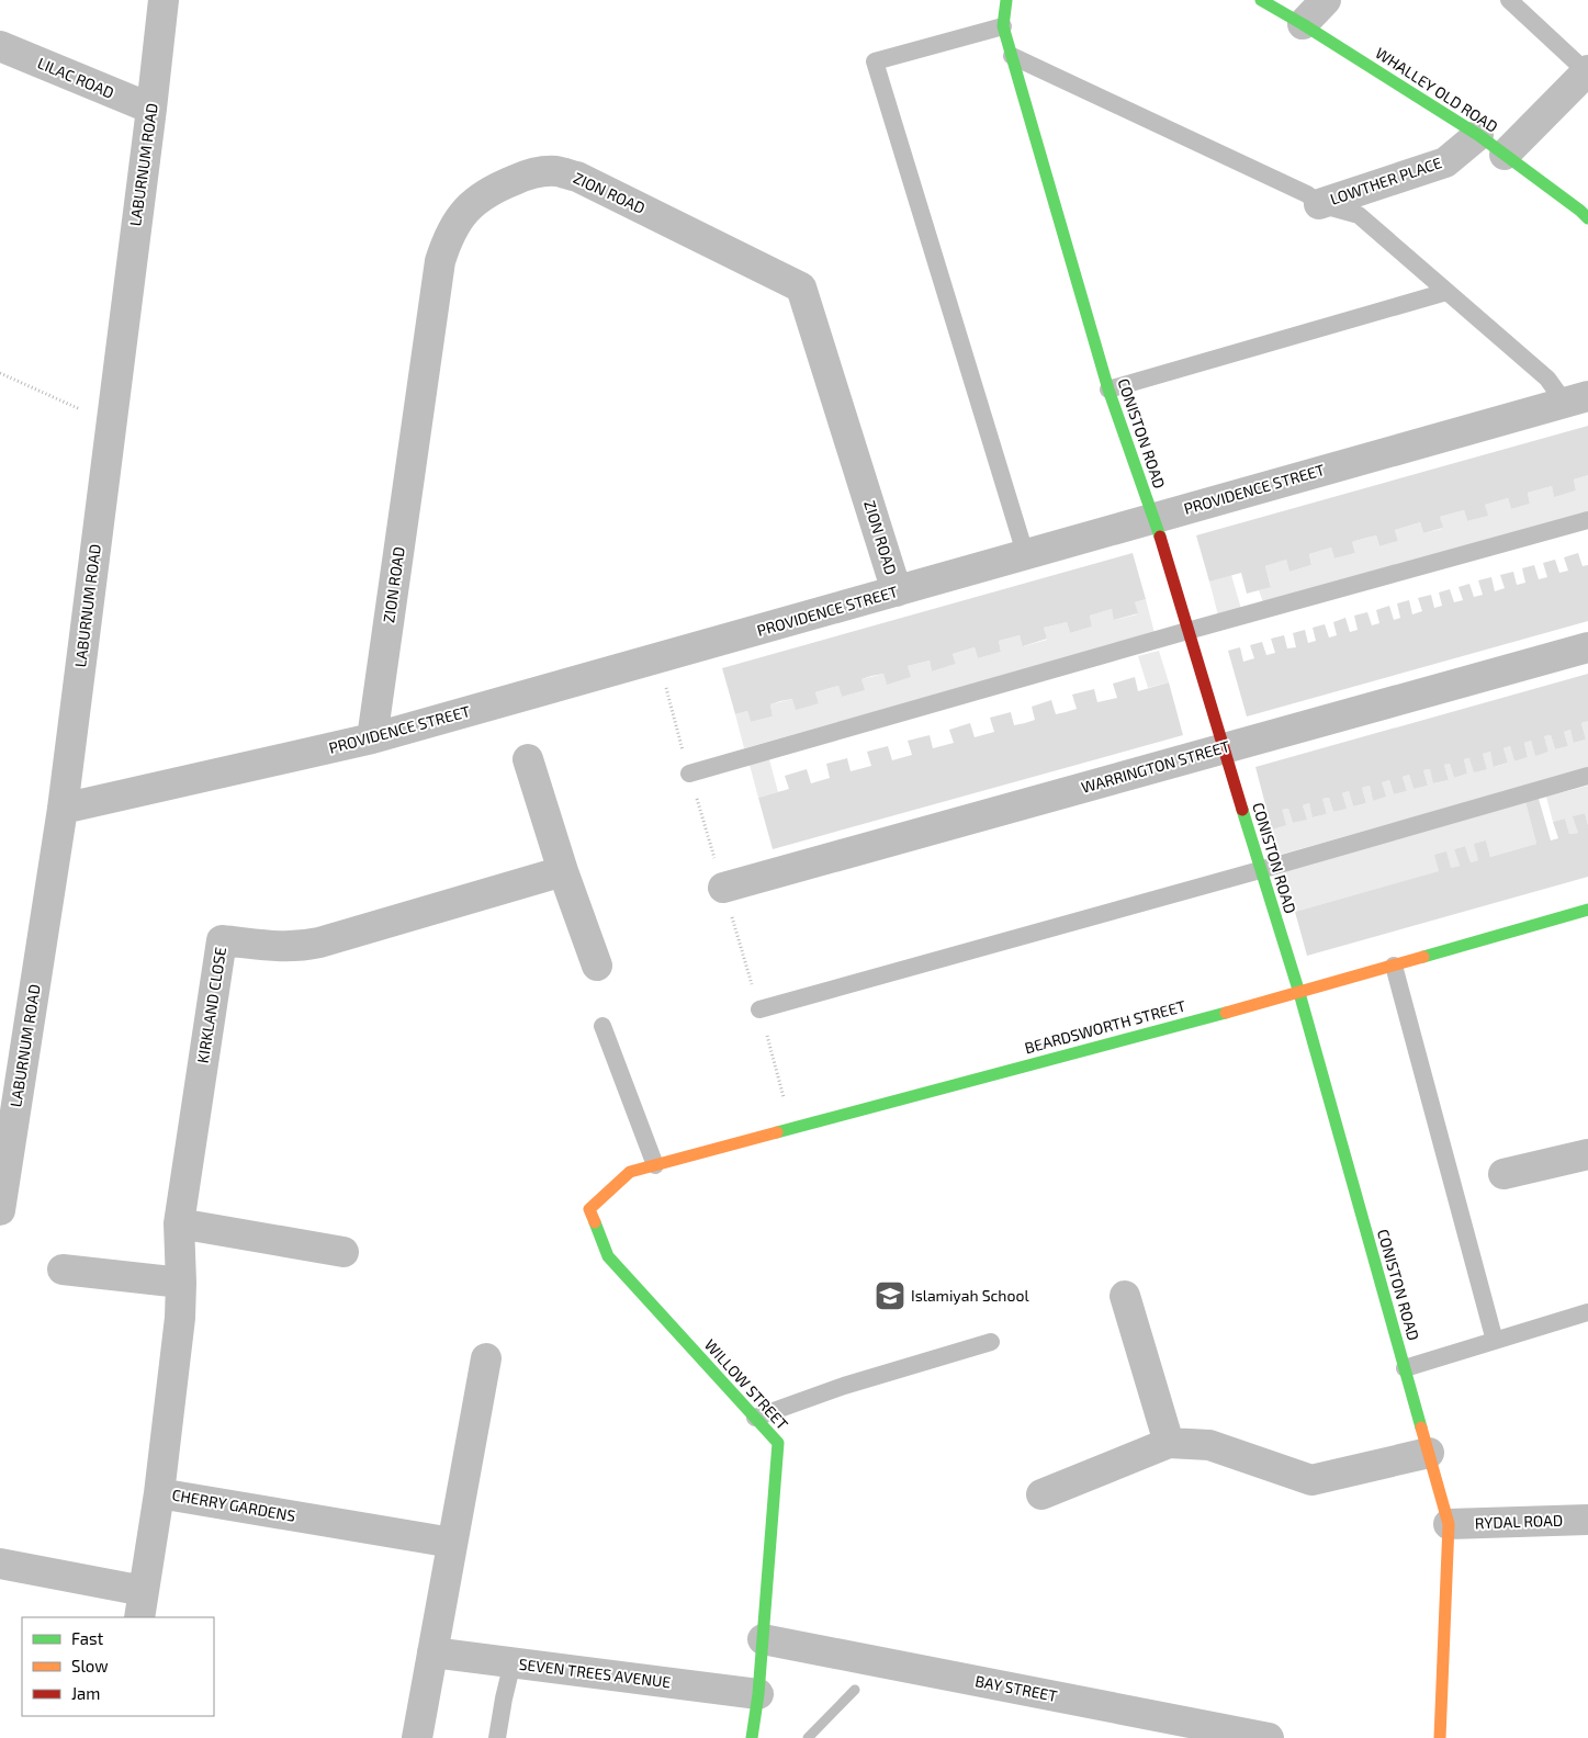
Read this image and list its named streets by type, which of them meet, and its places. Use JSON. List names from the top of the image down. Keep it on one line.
{"streets":{"street":["LILAC ROAD","WHALLEY OLD ROAD","LABURNUM ROAD","LOWTHER PLACE","ZION ROAD","CONISTON ROAD","PROVIDENCE STREET","WARRINGTON STREET","KIRKLAND CLOSE","BEARDSWORTH STREET","WILLOW STREET","CHERRY GARDENS","RYDAL ROAD","SEVEN TREES AVENUE","BAY STREET"]},"crossings":[["LILAC ROAD","LABURNUM ROAD"],["WHALLEY OLD ROAD","LOWTHER PLACE"],["LABURNUM ROAD","PROVIDENCE STREET"],["ZION ROAD","PROVIDENCE STREET"],["CONISTON ROAD","PROVIDENCE STREET"],["CONISTON ROAD","WARRINGTON STREET"],["CONISTON ROAD","BEARDSWORTH STREET"],["CONISTON ROAD","RYDAL ROAD"],["KIRKLAND CLOSE","CHERRY GARDENS"],["BEARDSWORTH STREET","WILLOW STREET"],["WILLOW STREET","SEVEN TREES AVENUE"],["WILLOW STREET","BAY STREET"]],"places":{"school or university":["Islamiyah School"]},"legend":["Fast","Slow","Jam"]}
